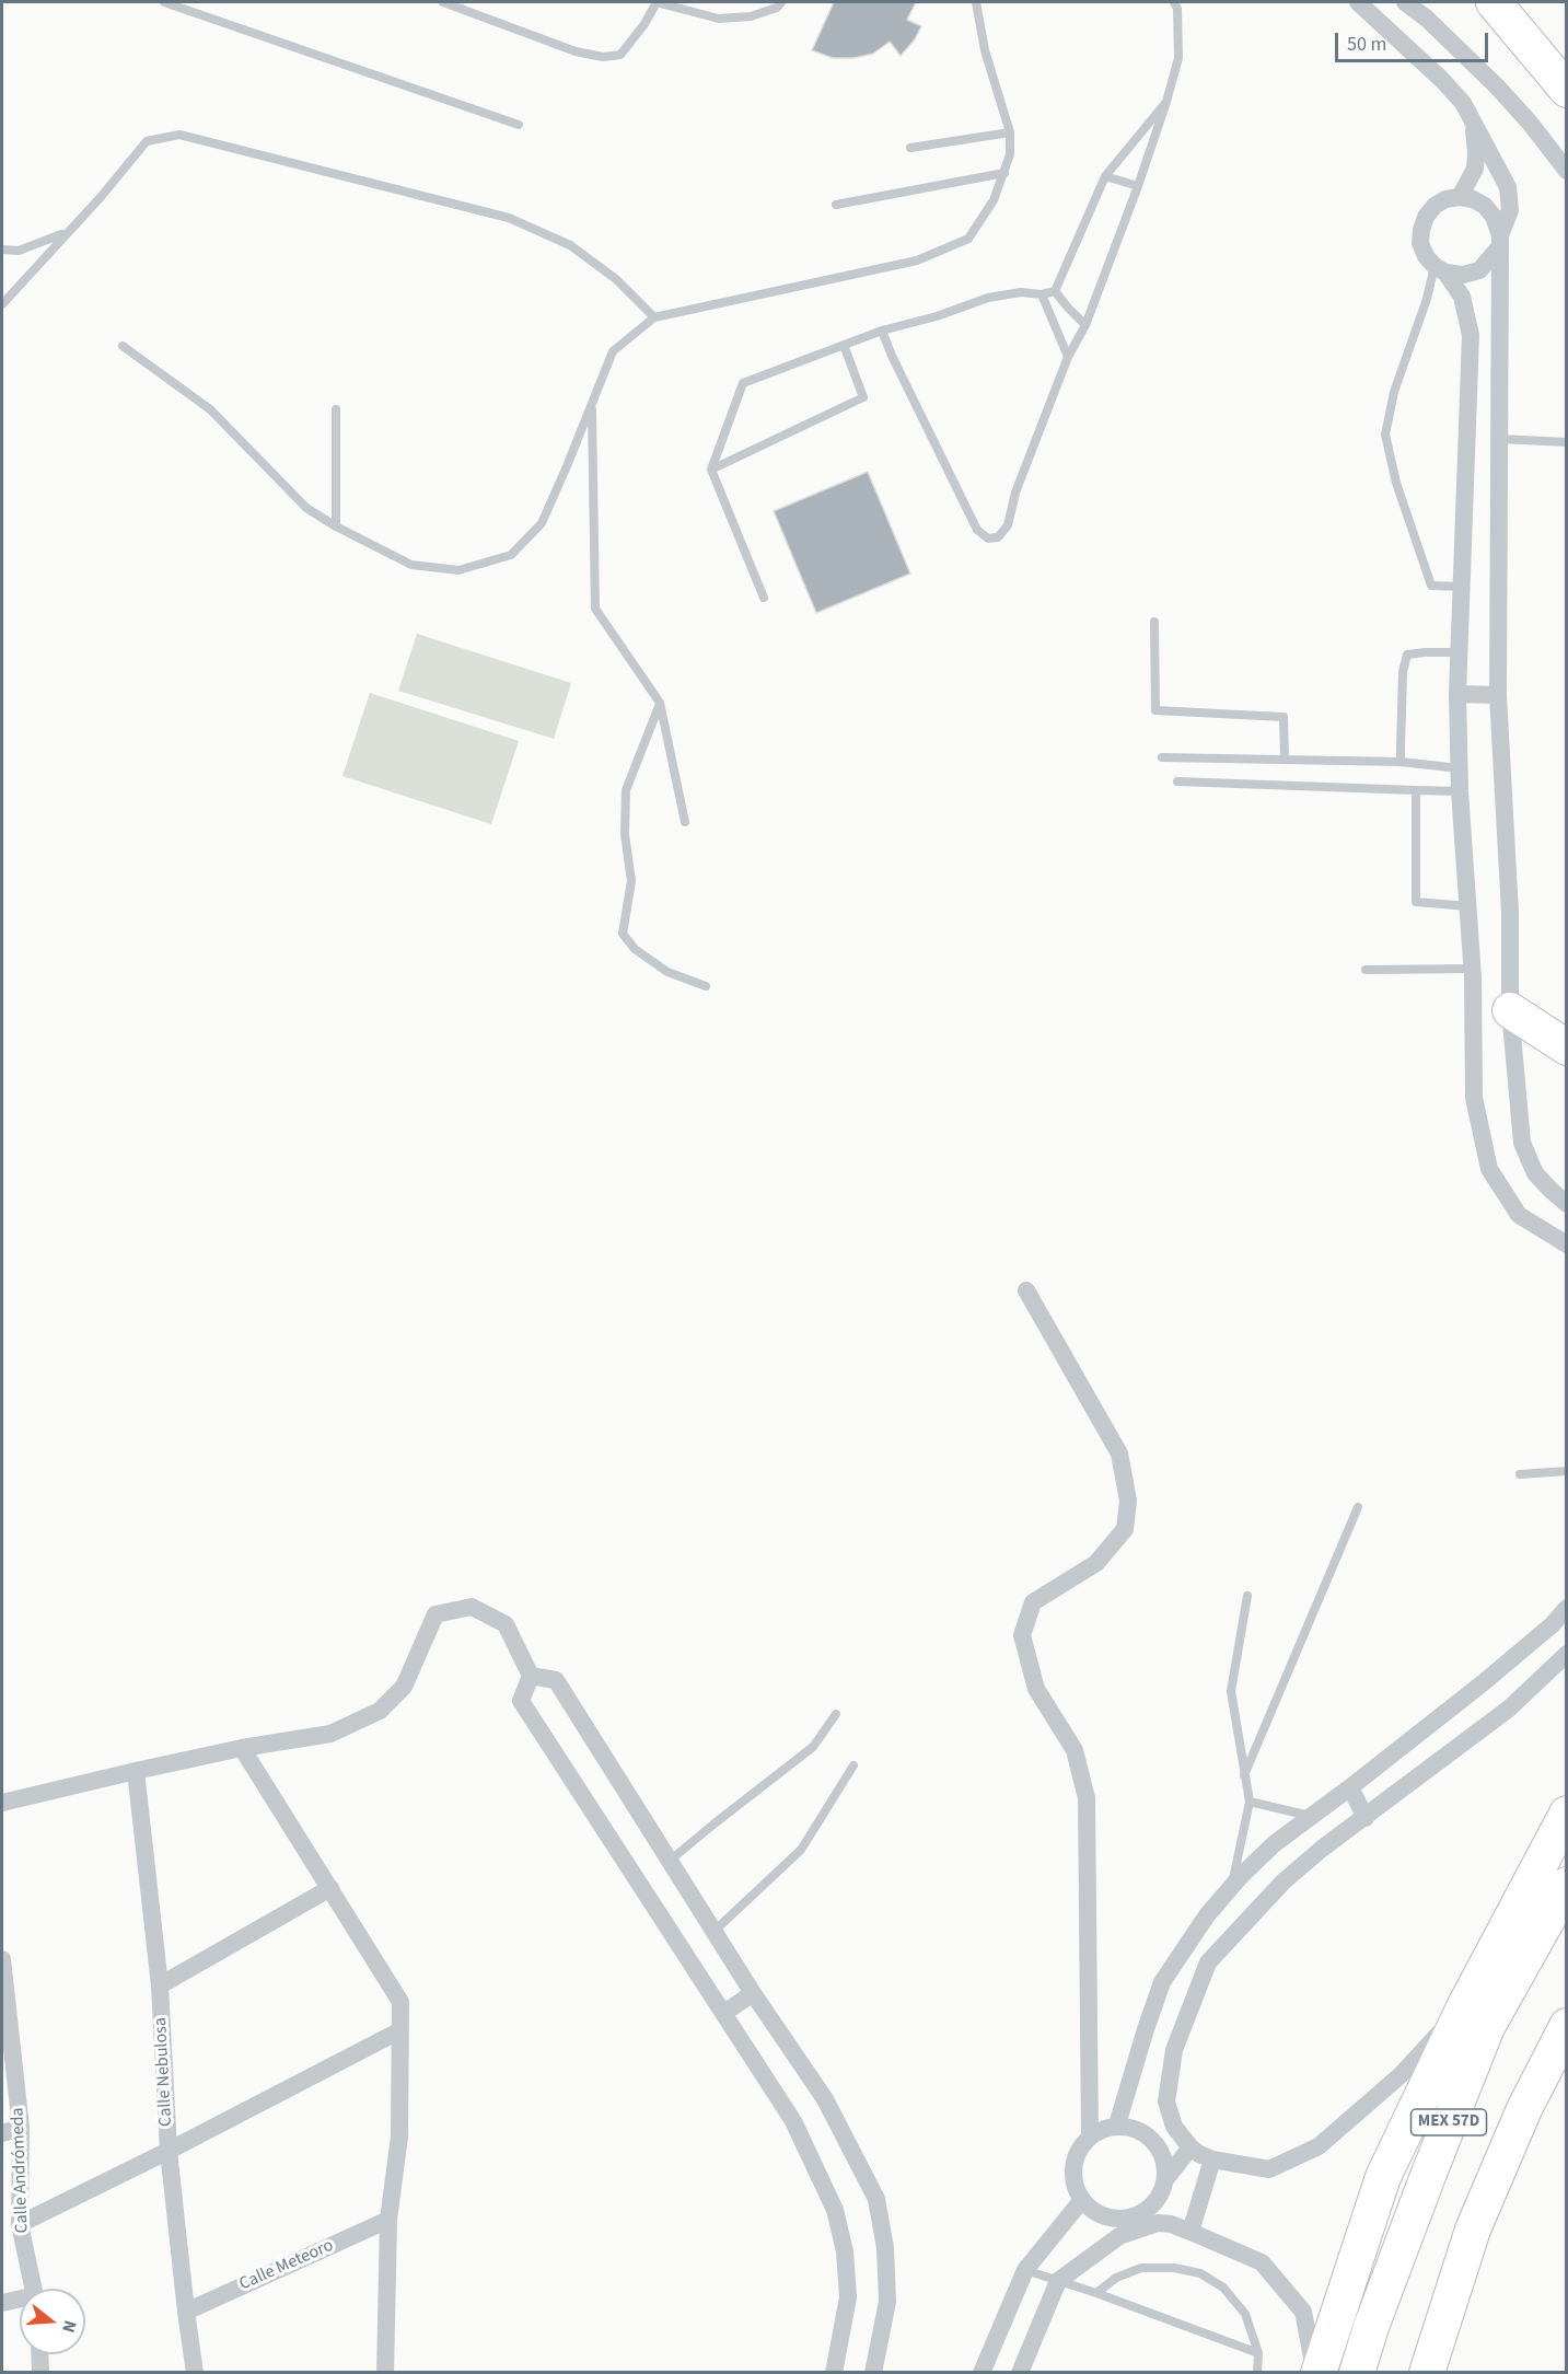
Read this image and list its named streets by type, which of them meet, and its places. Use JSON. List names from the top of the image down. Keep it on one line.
{"streets":{"highway":["MEX 57D"],"street":["Calle Nebulosa","Calle Andrómeda","Calle Meteoro"]},"crossings":[["Calle Nebulosa","Calle Meteoro"]],"scale_bar":"50 m","north":"right"}
